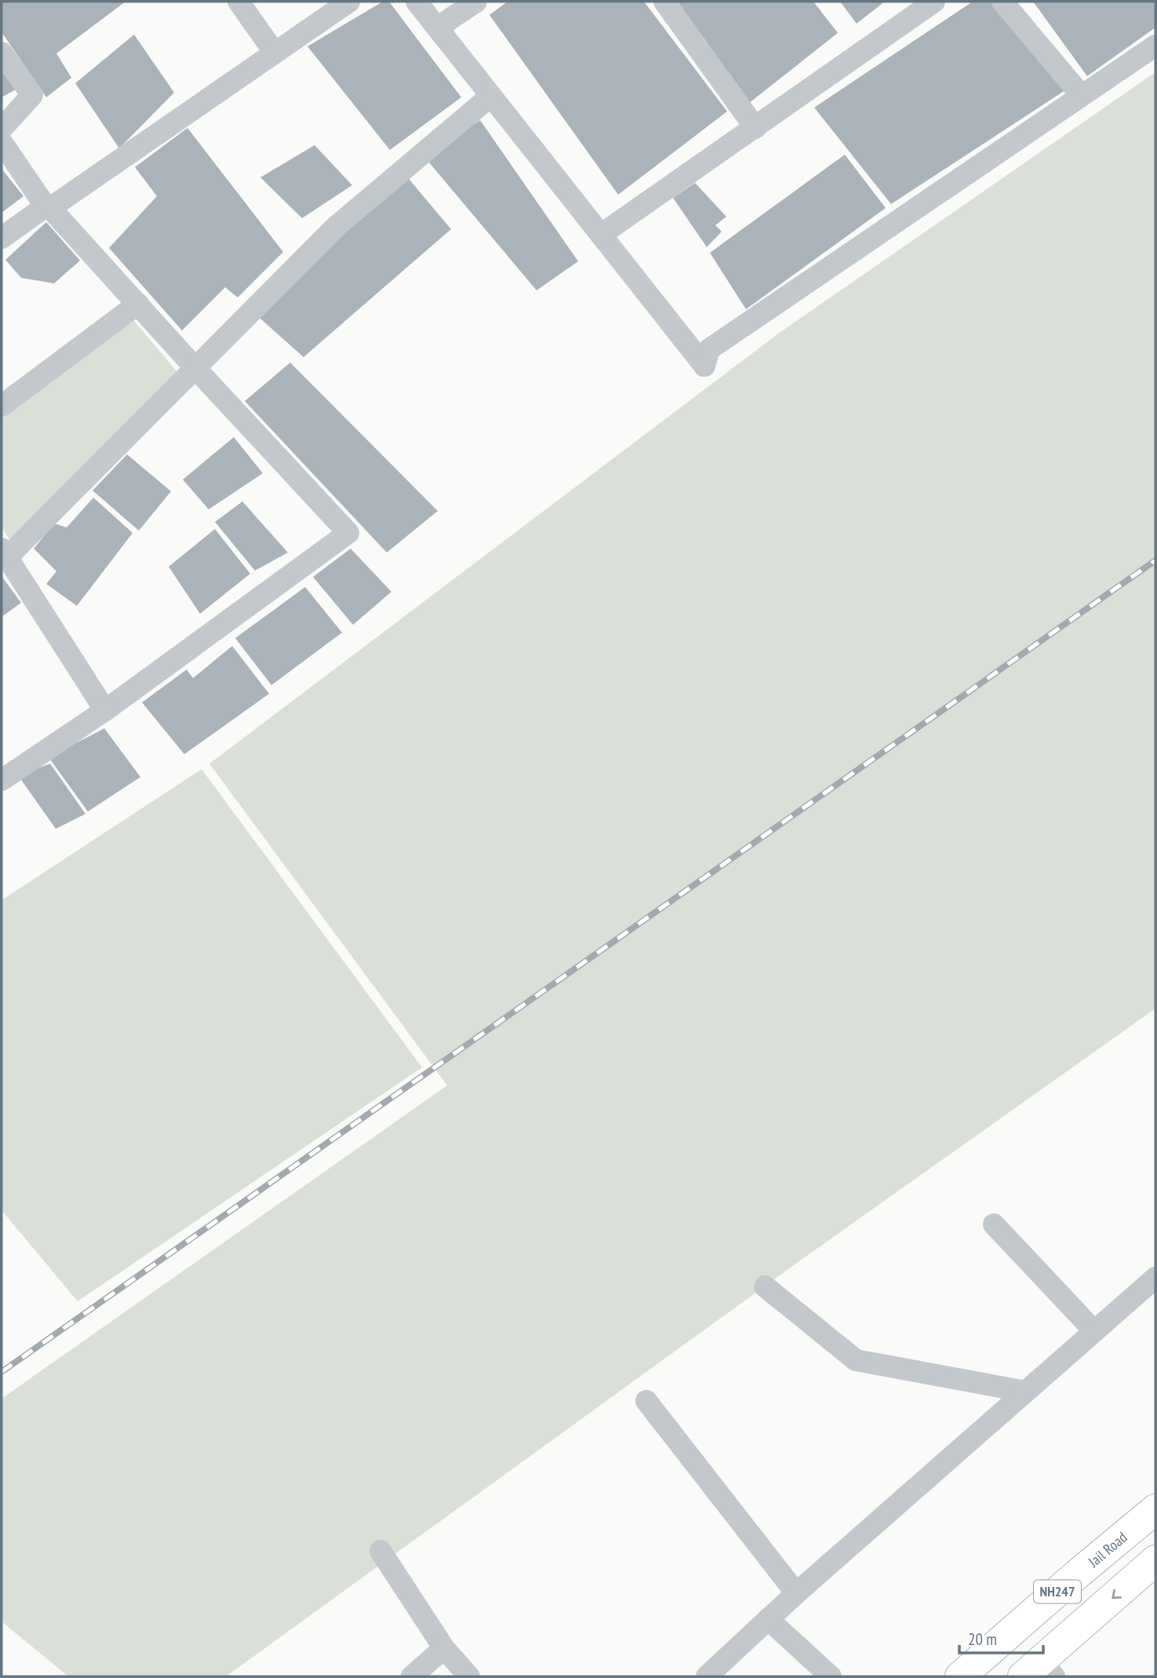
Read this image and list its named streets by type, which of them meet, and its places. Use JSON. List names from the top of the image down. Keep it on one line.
{"streets":{"highway":["Jail Road","NH247"]},"scale_bar":"20 m"}
